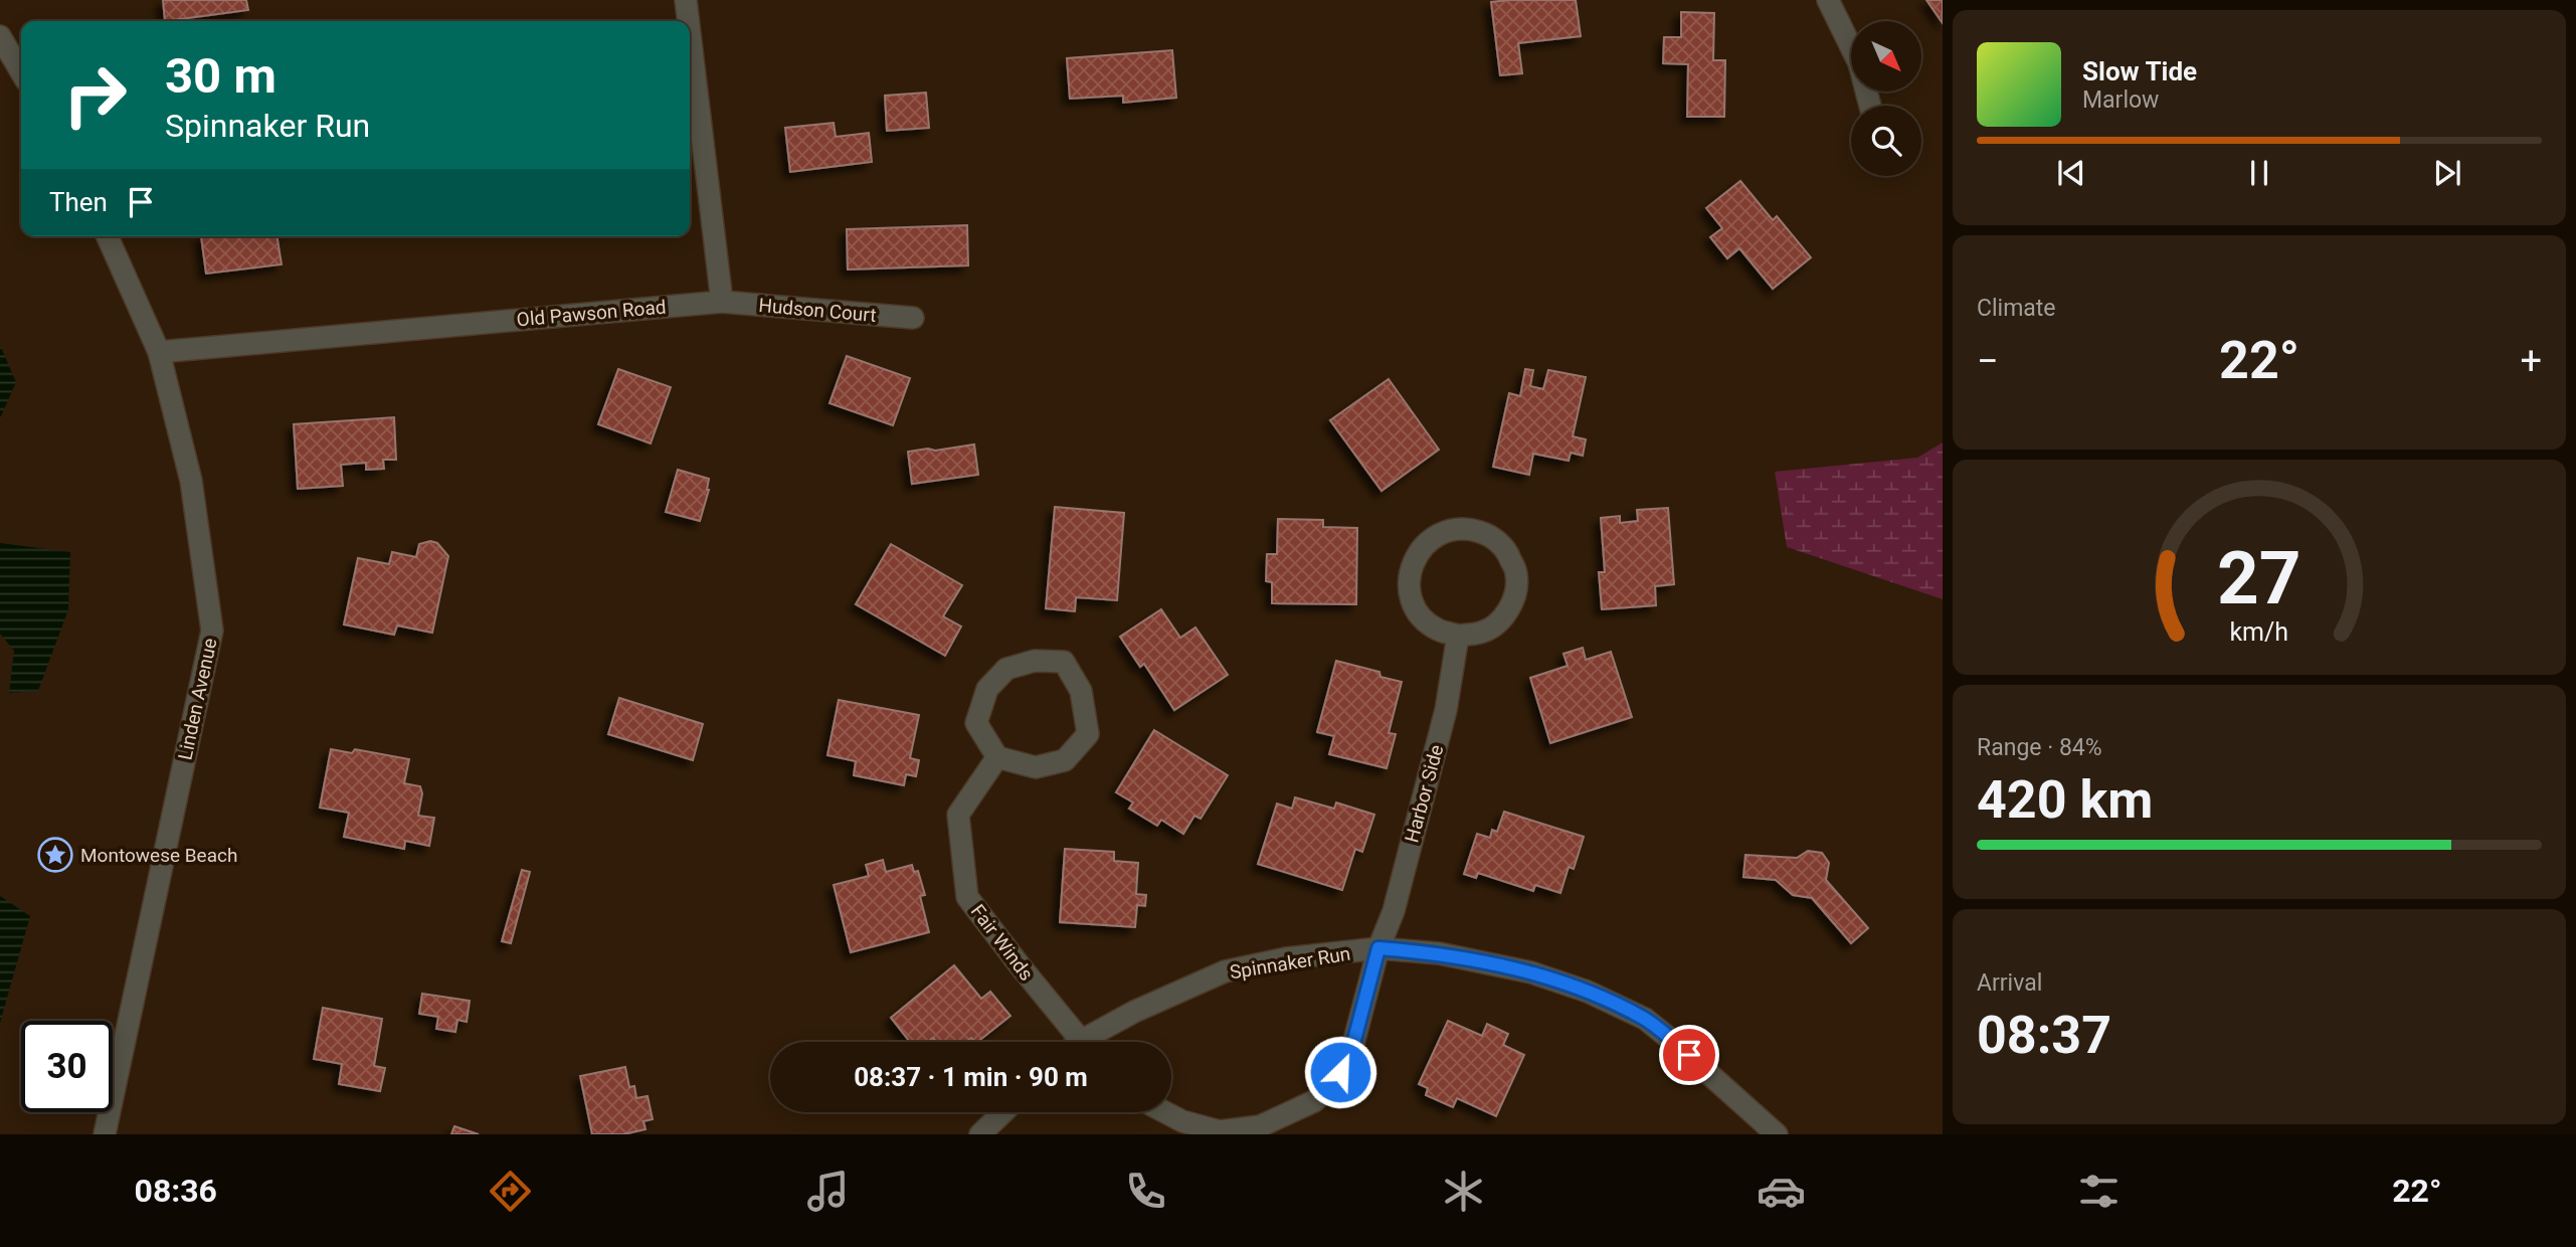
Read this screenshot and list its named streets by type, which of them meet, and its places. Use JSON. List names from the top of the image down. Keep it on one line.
{"streets":{"street":["Hudson Court","Old Pawson Road","Linden Avenue","Harbor Side","Fair Winds","Spinnaker Run"]},"crossings":[["Hudson Court","Old Pawson Road"],["Old Pawson Road","Linden Avenue"],["Harbor Side","Spinnaker Run"]],"places":{"place":["Montowese Beach"]},"north":"bottom right","page":{"turn":["30 m","Spinnaker Run"],"song":["Slow Tide","Marlow"],"then":"Then","tile":["Climate",["Range · 84%","420 km"],["Arrival","08:37"]],"heat":["−","22°","+"],"limit":"30","trip":"08:37 · 1 min · 90 m","tabs":["08:36","22°"],"gauge":["27","km/h"]}}
